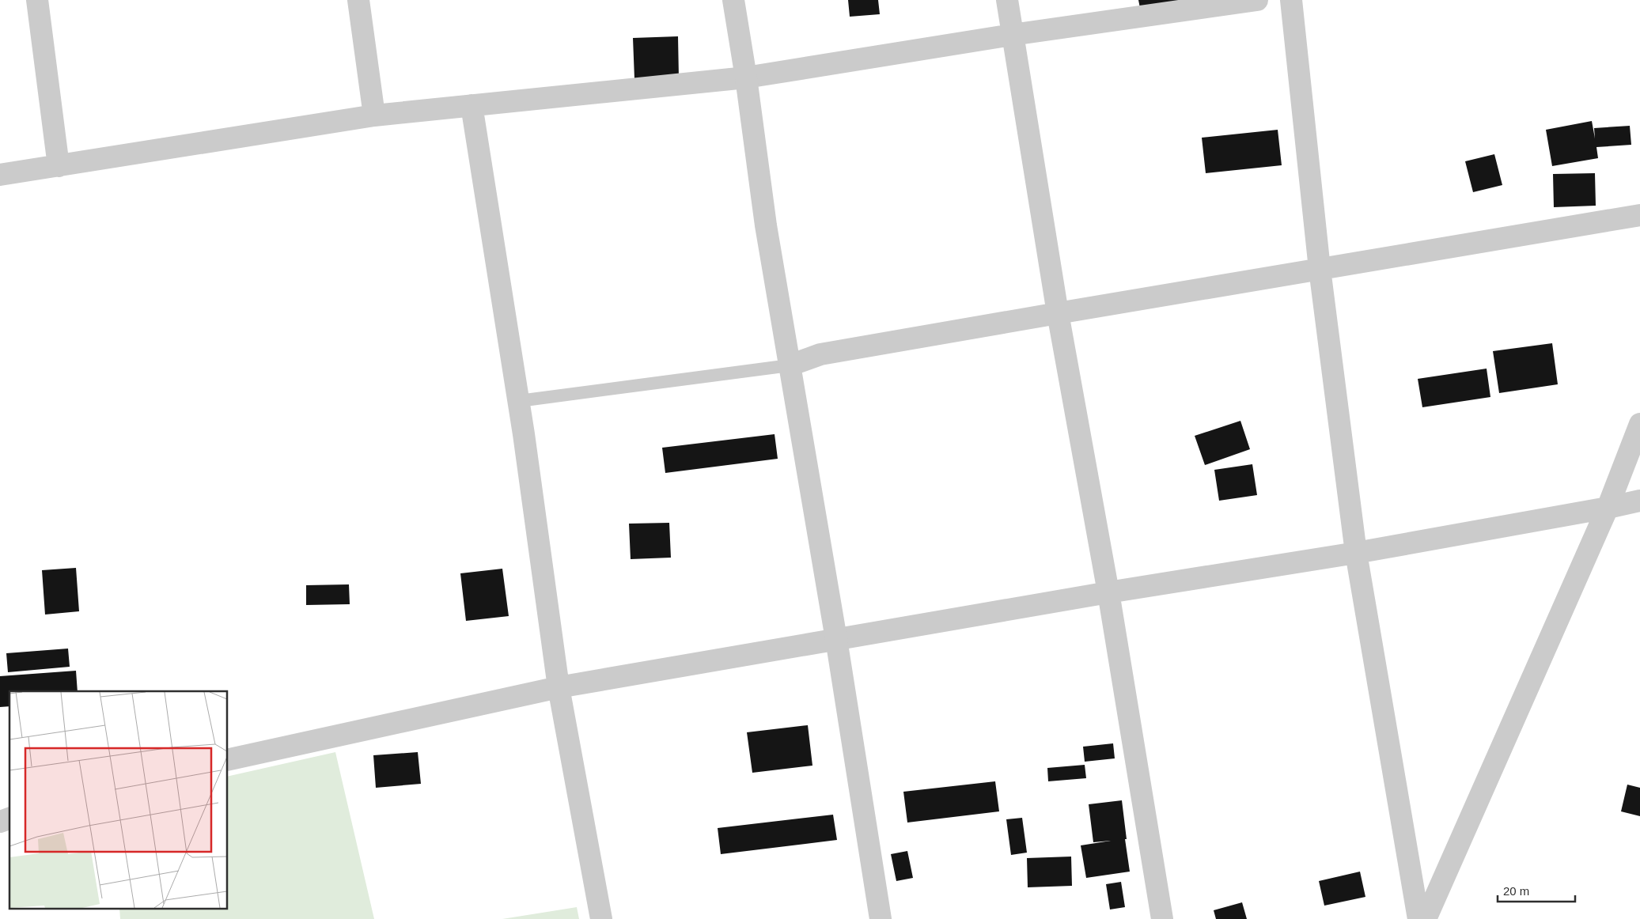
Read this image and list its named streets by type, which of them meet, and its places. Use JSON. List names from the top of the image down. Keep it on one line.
{"scale_bar":"20 m"}
